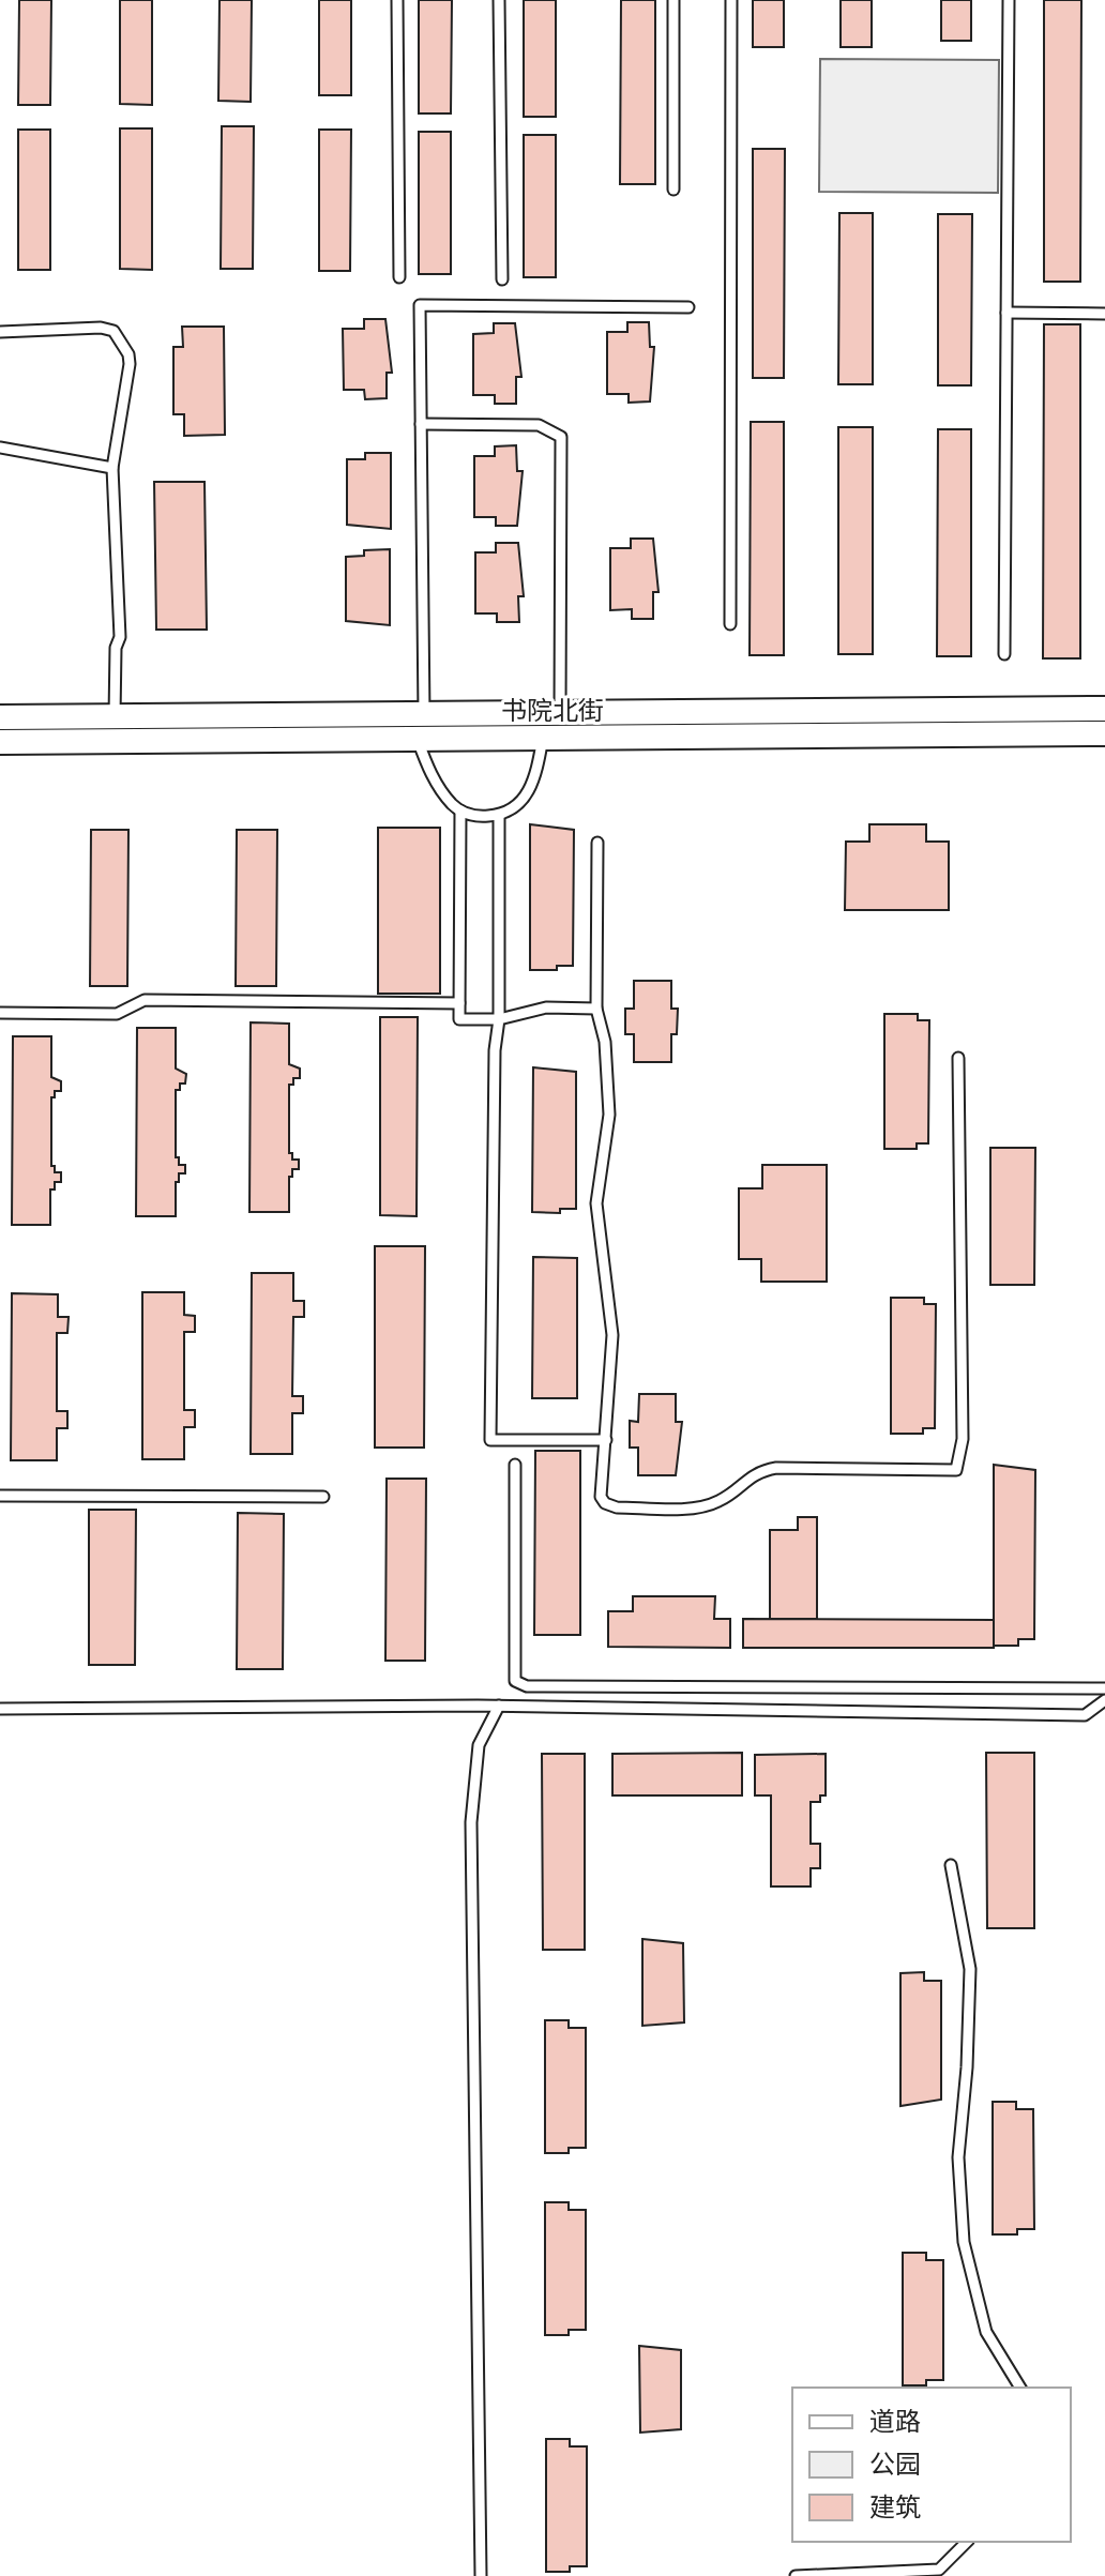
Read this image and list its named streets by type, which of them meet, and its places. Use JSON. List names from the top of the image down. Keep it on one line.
{"streets":{"street":["书院北街"]},"legend":["道路","公园","建筑"]}
